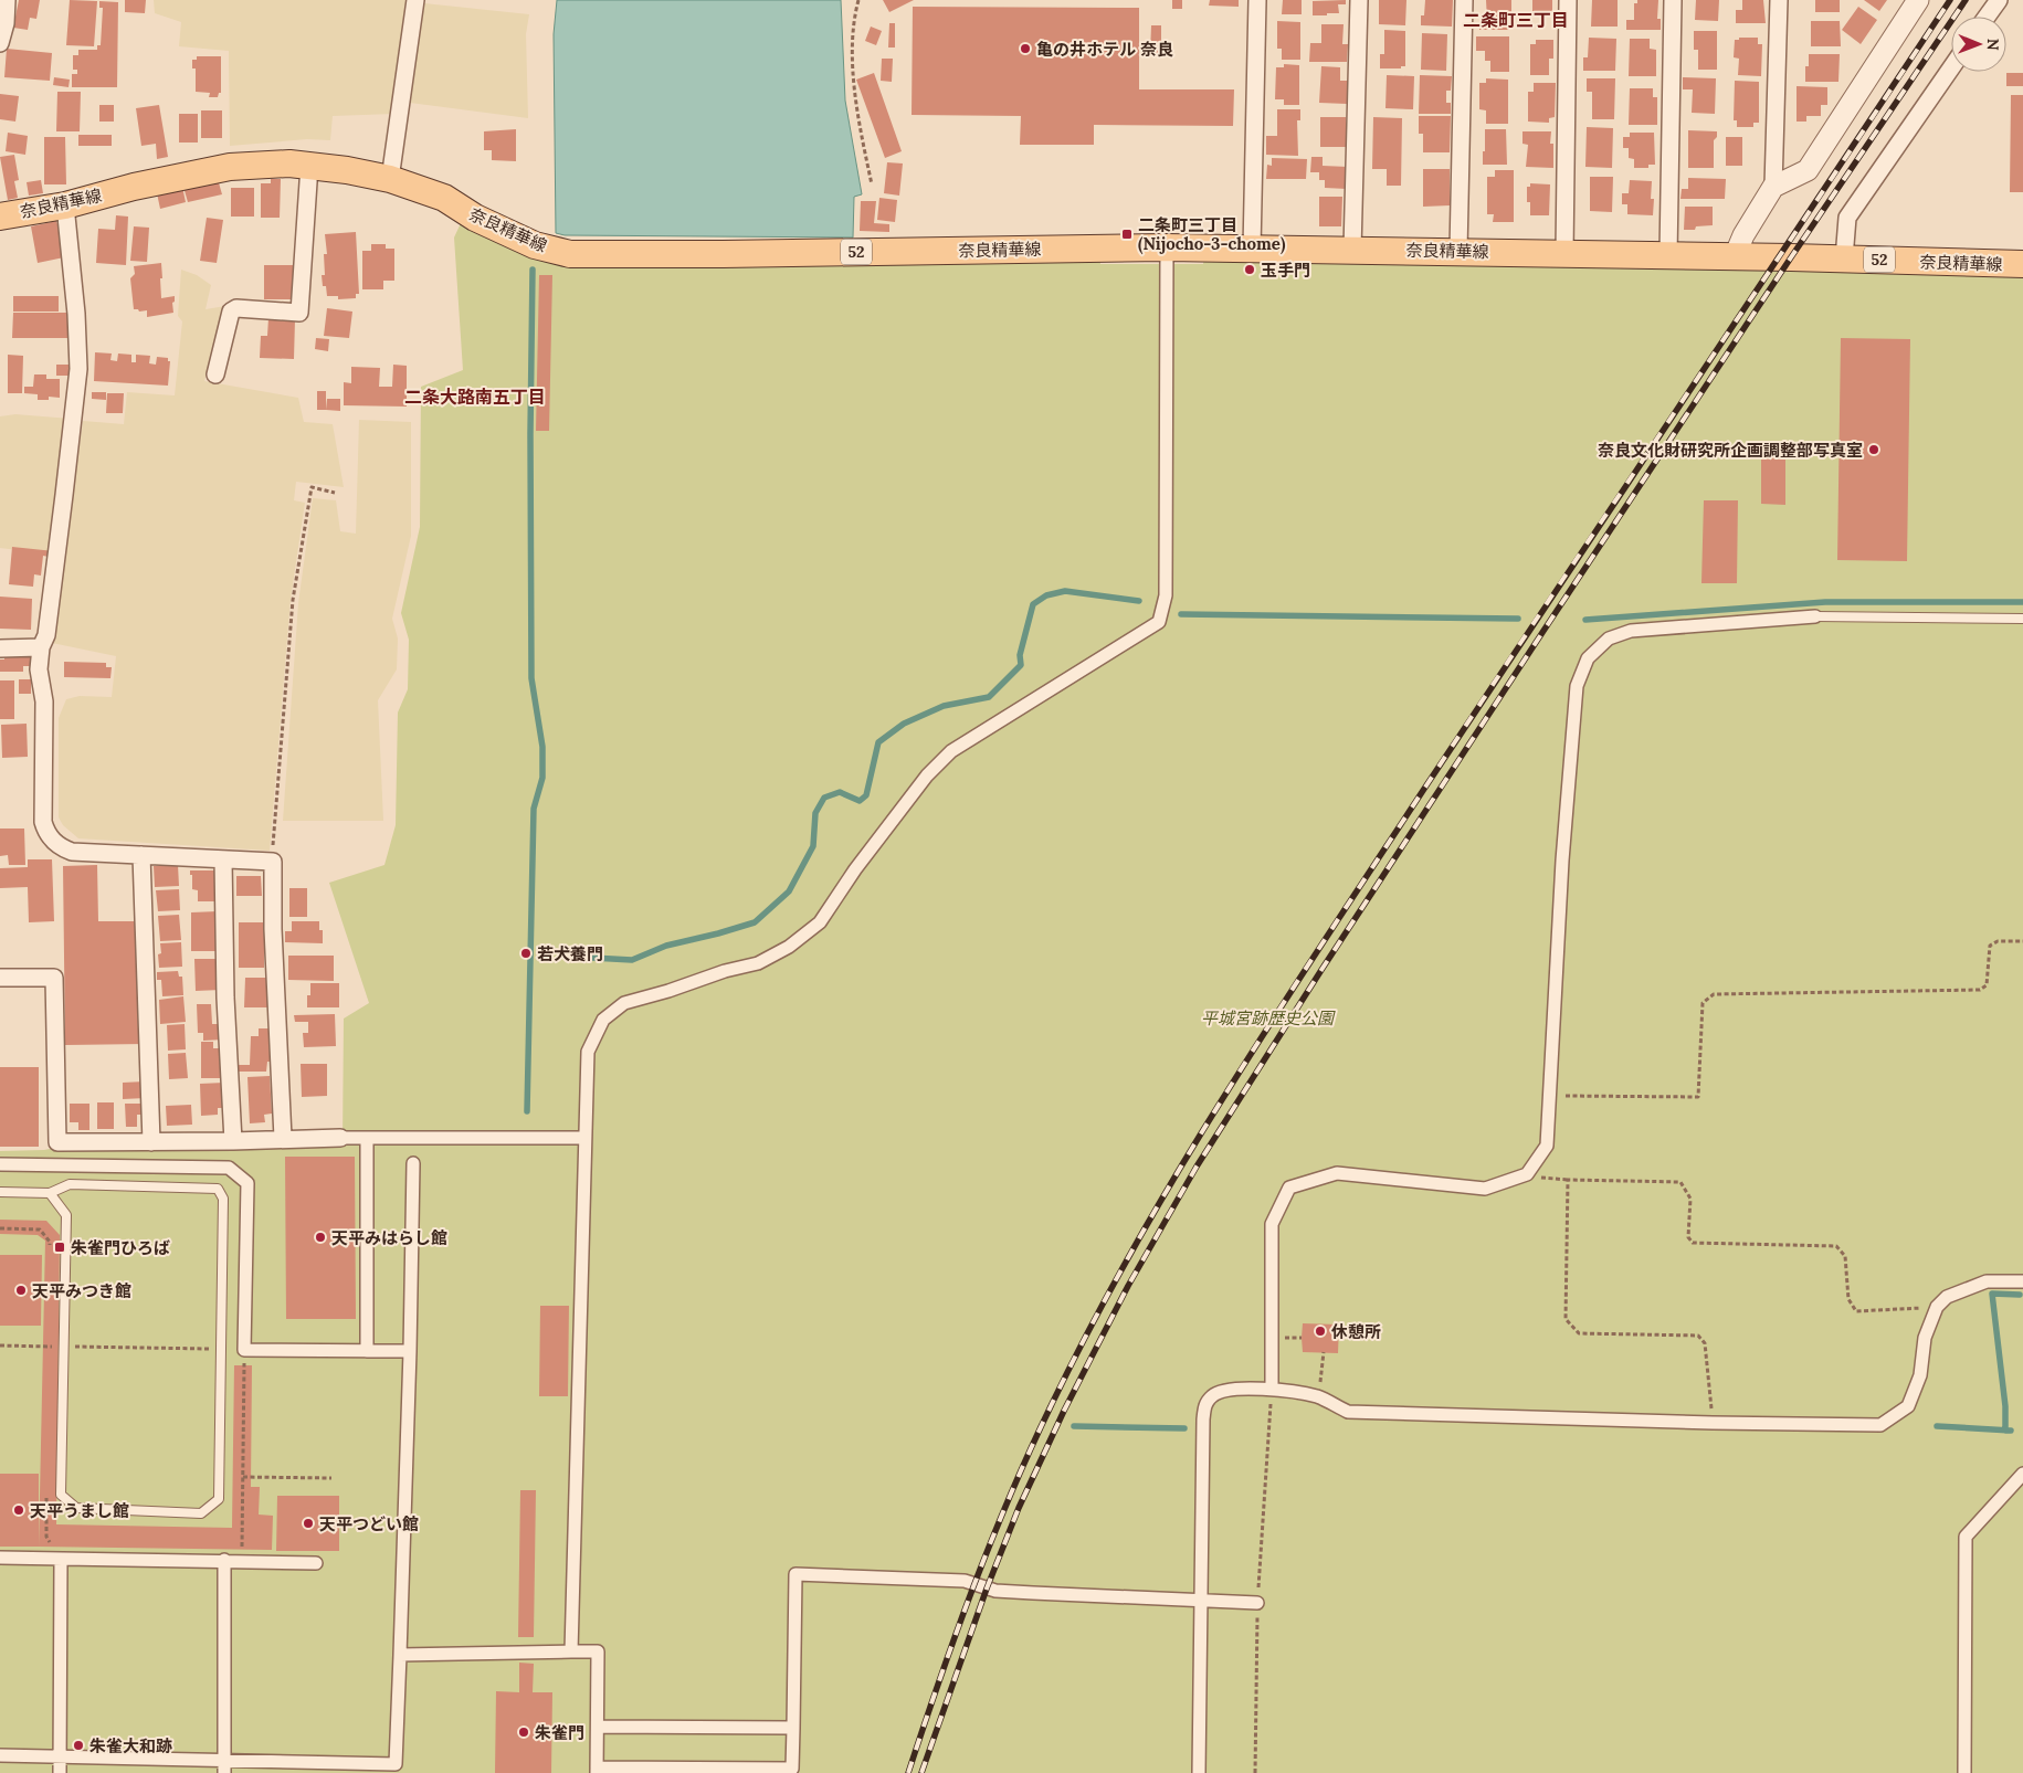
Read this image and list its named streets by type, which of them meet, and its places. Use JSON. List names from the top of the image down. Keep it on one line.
{"streets":{"main road":["奈良精華線","52"]},"districts":["二条町三丁目","二条大路南五丁目"],"parks":["平城宮跡歴史公園"],"places":{"other":["亀の井ホテル 奈良","玉手門","奈良文化財研究所企画調整部写真室","若犬養門","天平みはらし館","天平みつき館","休憩所","天平うまし館","天平つどい館","朱雀門","朱雀大和跡"],"transit":["二条町三丁目 (Nijocho-3-chome)","朱雀門ひろば"]},"north":"right"}
